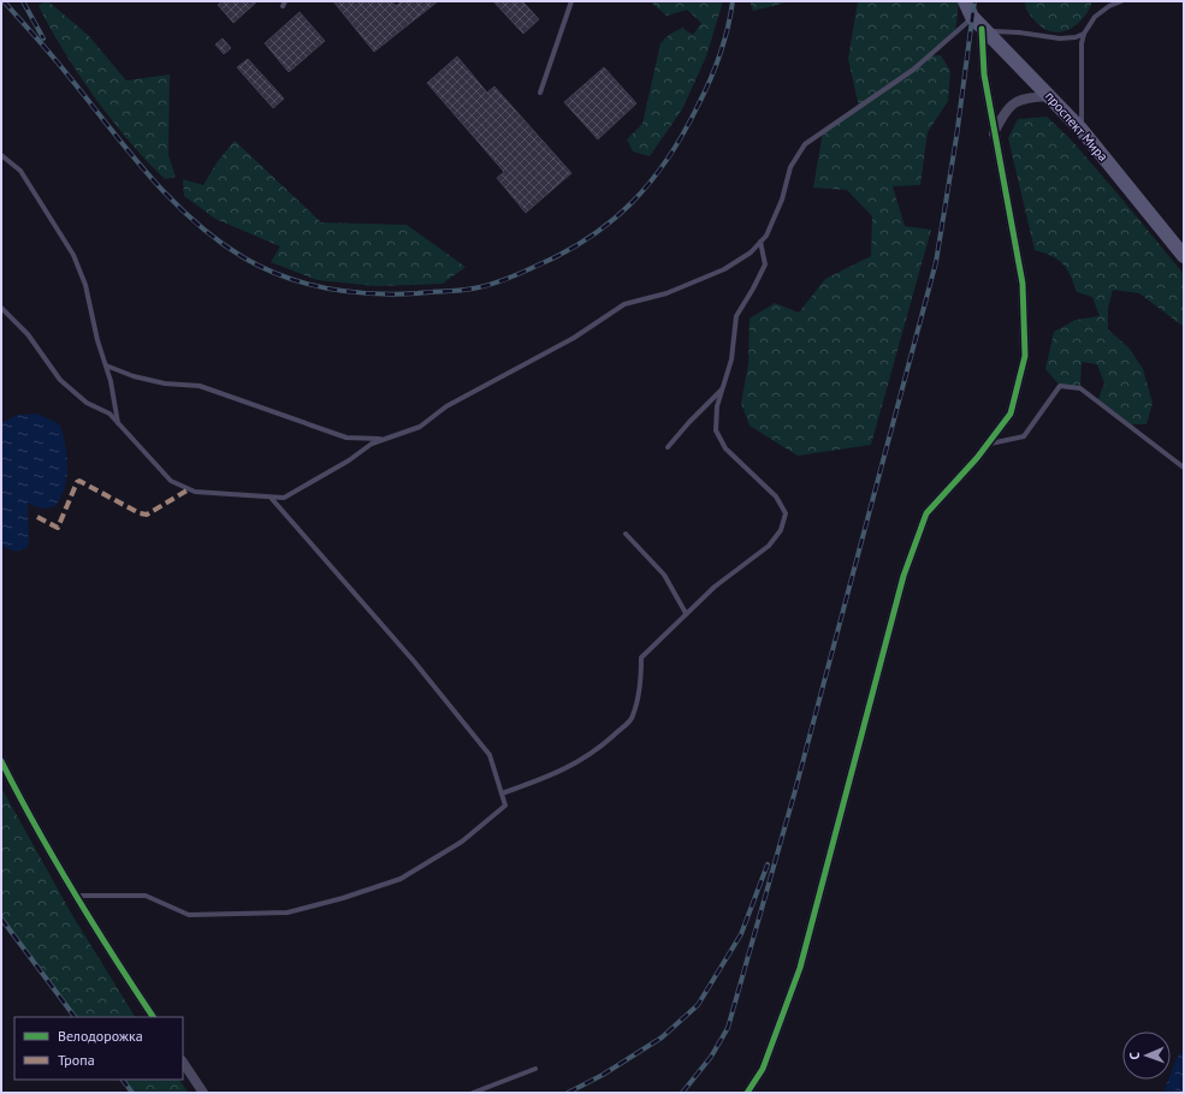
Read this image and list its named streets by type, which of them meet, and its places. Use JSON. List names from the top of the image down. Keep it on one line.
{"streets":{"main road":["проспект Мира"]},"legend":["Велодорожка","Тропа"],"north":"left"}
